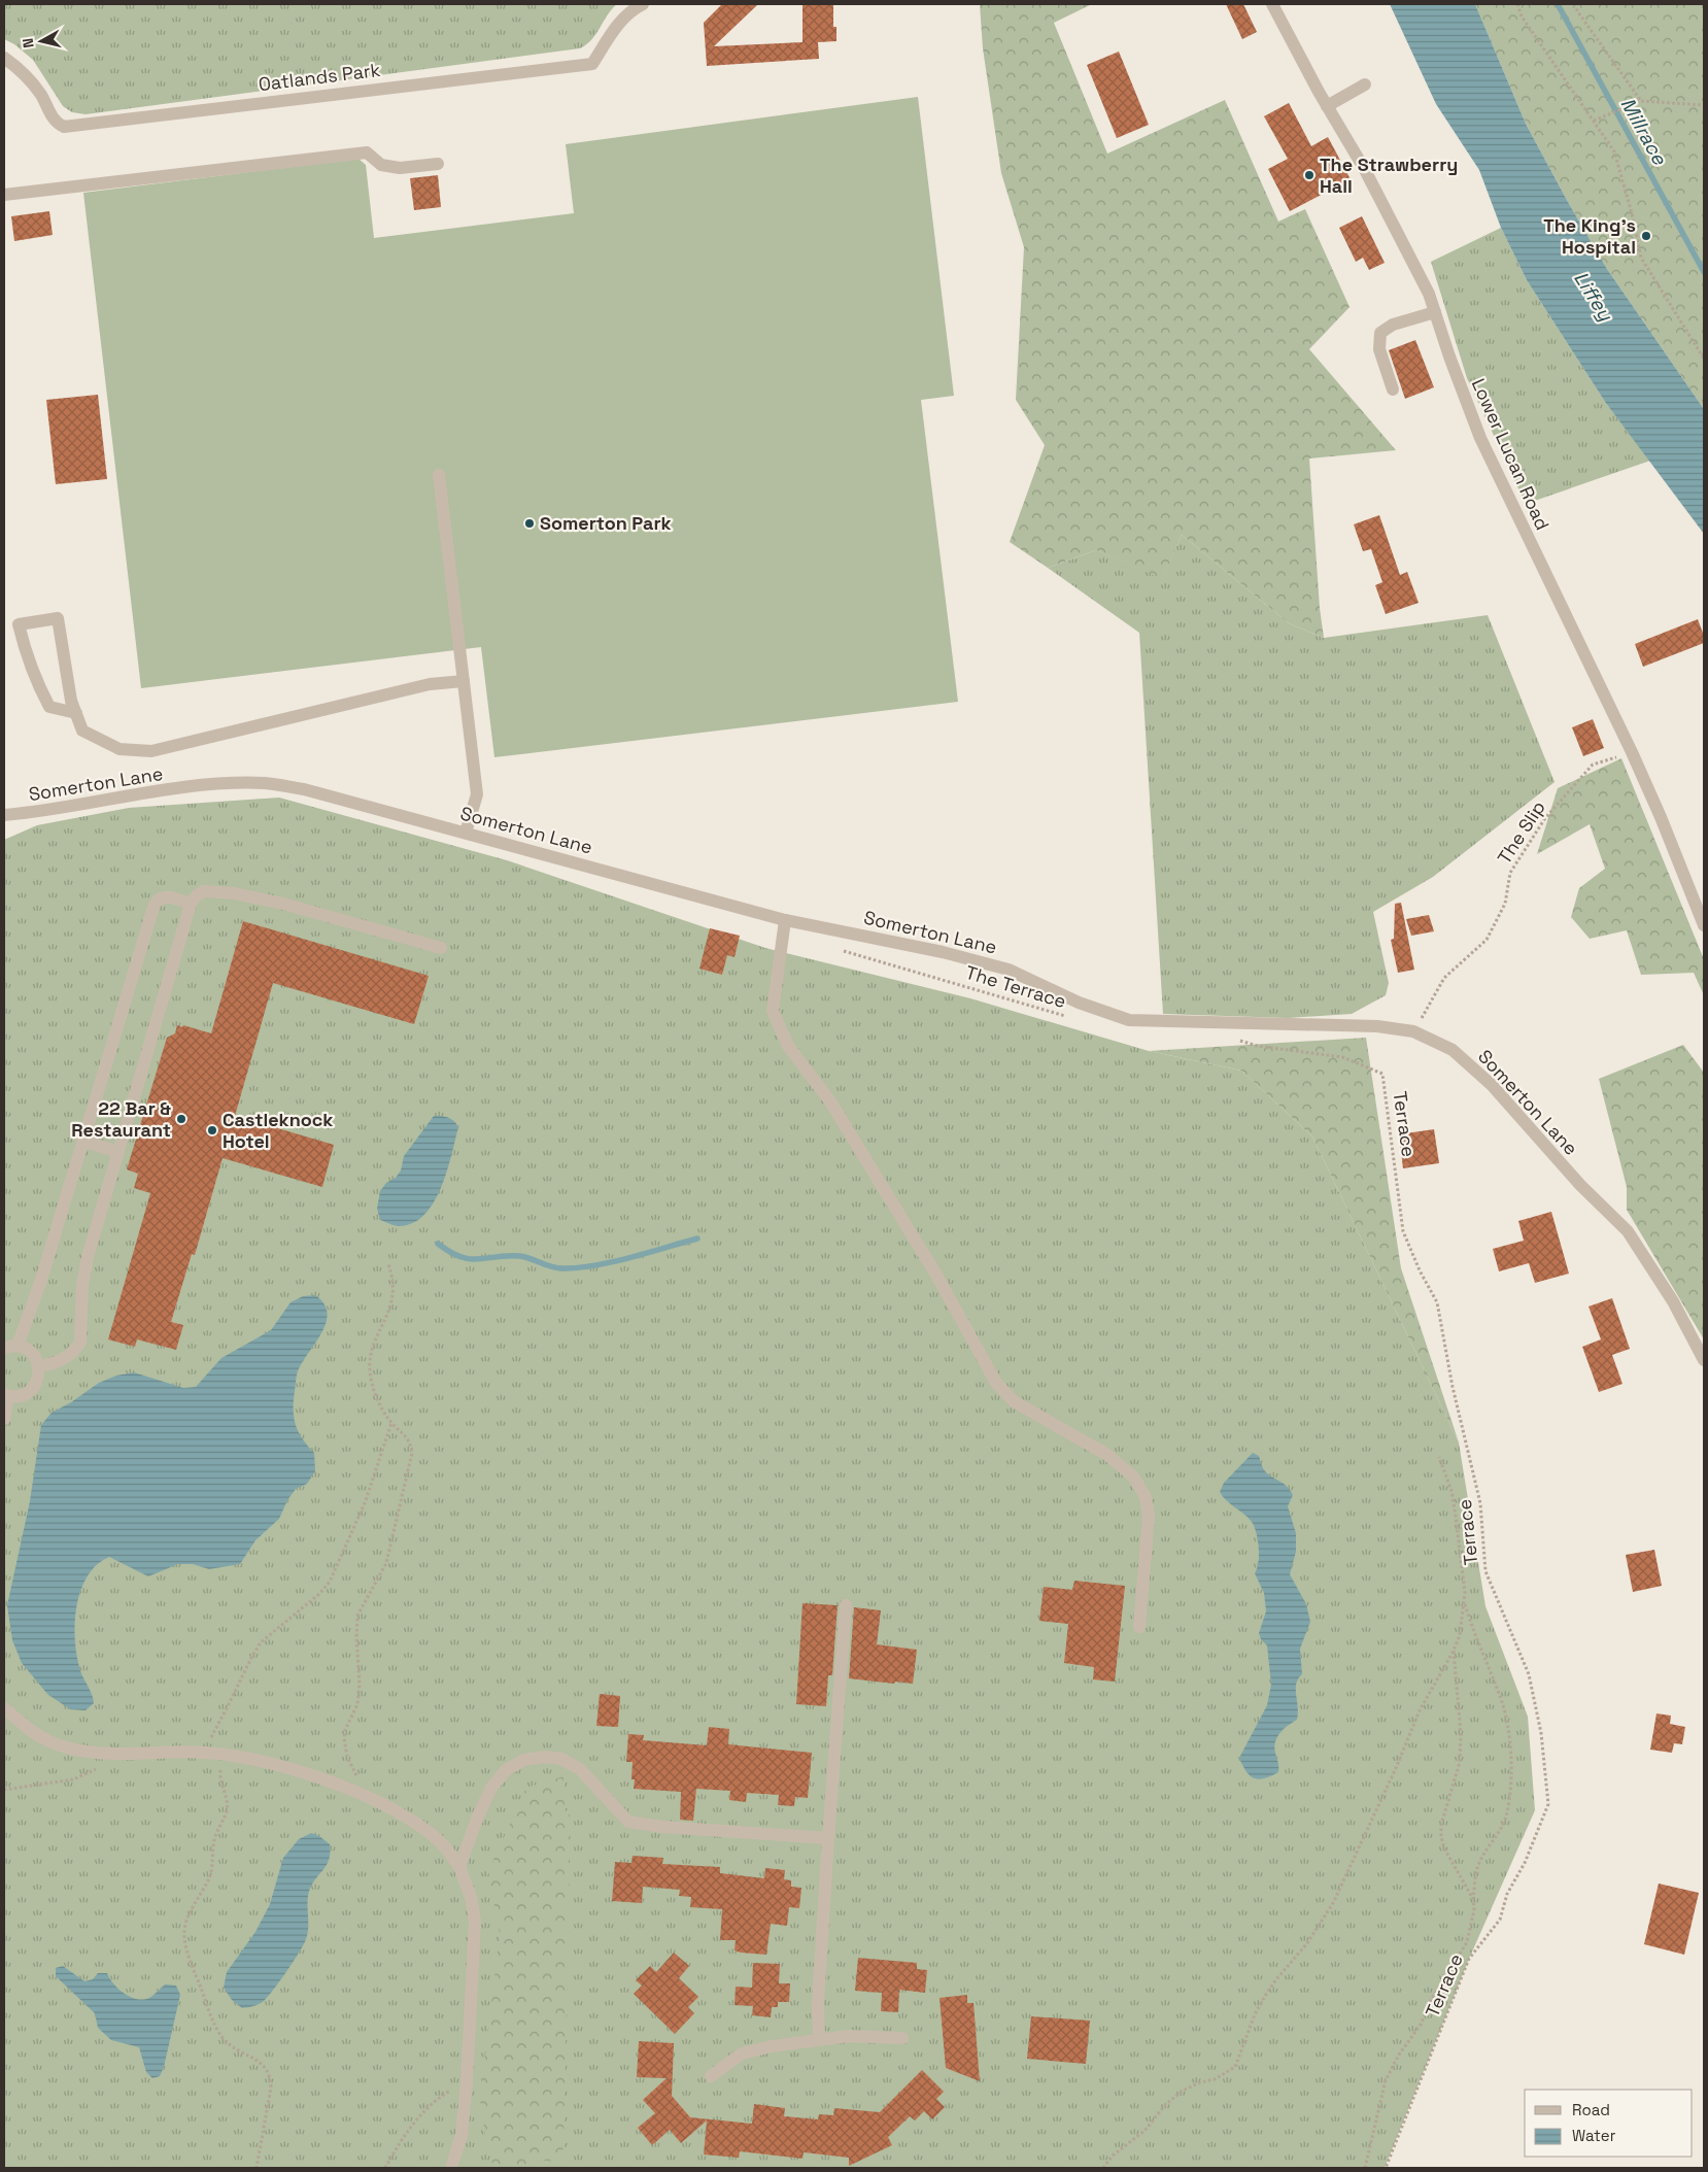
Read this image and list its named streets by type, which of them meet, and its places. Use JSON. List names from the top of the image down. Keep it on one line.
{"streets":{"street":["Oatlands Park","Lower Lucan Road","Somerton Lane"],"path":["The Slip","The Terrace","Terrace"]},"crossings":[["Lower Lucan Road","The Slip"],["Somerton Lane","The Slip"]],"water":["Millrace","Liffey"],"places":["The Strawberry Hall","The King's Hospital","Somerton Park","22 Bar & Restaurant","Castleknock Hotel"],"legend":["Road","Water"],"north":"left"}
